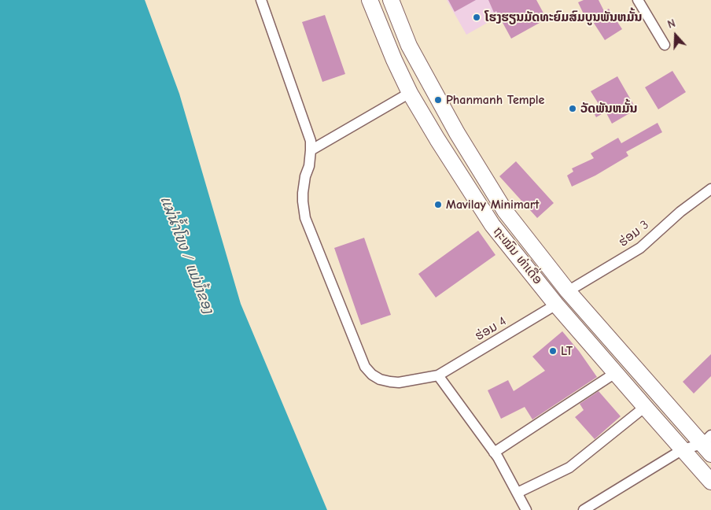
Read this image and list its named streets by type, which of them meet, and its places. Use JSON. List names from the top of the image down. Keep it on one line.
{"streets":{"main road":["ຖະໝົນ ທ່າເດື່ອ"],"street":["ຮ່ອມ 3","ຮ່ອມ 4"]},"crossings":[["ຮ່ອມ 3","ຖະໝົນ ທ່າເດື່ອ"],["ຖະໝົນ ທ່າເດື່ອ","ຮ່ອມ 4"]],"water":["แม่น้ำโขง / ແມ່ນ້ຳຂອງ"],"places":["ໂຮງຮຽນມັດທະຍົມສົມບູນພັນຫມັ້ນ","Phanmanh Temple","ວັດພັນຫມັ້ນ","Mavilay Minimart","LT"],"north":"top"}
